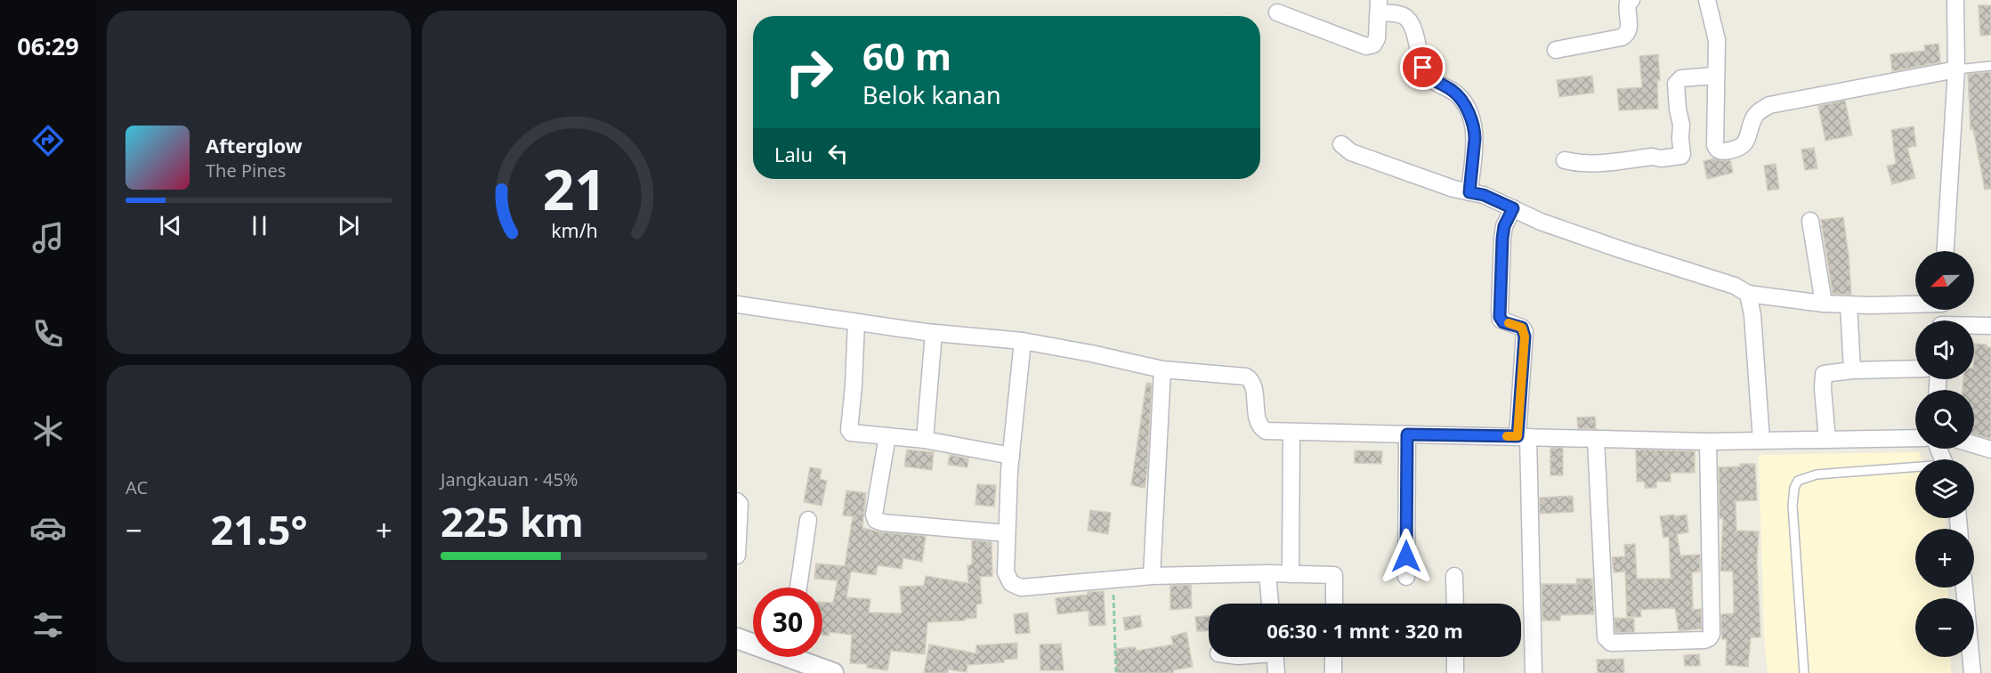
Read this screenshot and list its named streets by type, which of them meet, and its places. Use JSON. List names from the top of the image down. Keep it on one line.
{"north":"left","page":{"tabs":"06:29","turn":["60 m","Belok kanan"],"song":["Afterglow","The Pines"],"then":"Lalu","map_buttons":["+","−"],"tile":["AC",["Jangkauan · 45%","225 km"]],"heat":["−","21.5°","+"],"limit":"30","trip":"06:30 · 1 mnt · 320 m","gauge":["21","km/h"]}}
